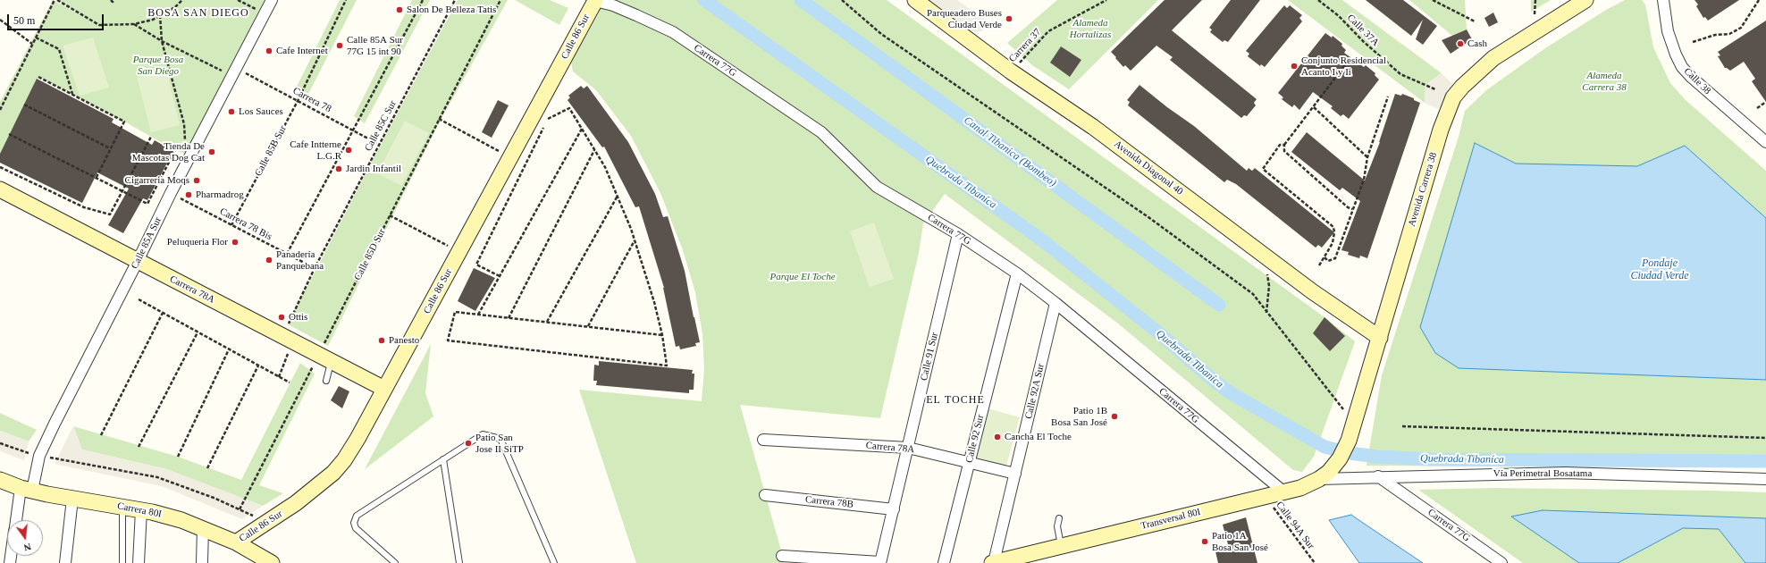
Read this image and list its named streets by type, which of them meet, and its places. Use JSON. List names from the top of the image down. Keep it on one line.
{"streets":{"main road":["Calle 86 Sur","Avenida Diagonal 40","Avenida Carrera 38","Carrera 78A","Carrera 80I","Transversal 80I"],"street":["Carrera 77G","Calle 38","Calle 85A Sur","Calle 91 Sur","Calle 92A Sur","Calle 92 Sur","Vía Perimetral Bosatama","Carrera 78B"],"path":["Calle 37A","Carrera 37","Carrera 78","Calle 85C Sur","Calle 85B Sur","Carrera 78 Bis","Calle 85D Sur","Calle 94A Sur"]},"crossings":[["Calle 86 Sur","Carrera 77G"],["Calle 86 Sur","Carrera 78A"],["Calle 86 Sur","Carrera 80I"],["Carrera 37","Avenida Diagonal 40"],["Carrera 77G","Calle 91 Sur"],["Carrera 77G","Calle 92A Sur"],["Carrera 77G","Calle 92 Sur"],["Carrera 77G","Vía Perimetral Bosatama"],["Carrera 77G","Transversal 80I"],["Carrera 78","Calle 85C Sur"],["Carrera 78","Calle 85B Sur"],["Carrera 78","Calle 85A Sur"],["Calle 85C Sur","Carrera 78 Bis"],["Calle 85C Sur","Carrera 78A"],["Calle 85B Sur","Carrera 78 Bis"],["Avenida Diagonal 40","Avenida Carrera 38"],["Avenida Carrera 38","Transversal 80I"],["Carrera 78 Bis","Calle 85A Sur"],["Calle 85A Sur","Carrera 78A"],["Calle 85A Sur","Carrera 80I"],["Calle 85D Sur","Carrera 78A"],["Carrera 78A","Calle 91 Sur"],["Carrera 78A","Calle 92A Sur"],["Carrera 78A","Calle 92 Sur"],["Calle 91 Sur","Carrera 78B"],["Calle 92A Sur","Transversal 80I"],["Vía Perimetral Bosatama","Transversal 80I"],["Transversal 80I","Calle 94A Sur"]],"districts":["BOSA SAN DIEGO","EL TOCHE"],"water":["Canal Tibanica (Bombeo)","Quebrada Tibaníca","Pondaje Ciudad Verde"],"parks":["Alameda Hortalizas","Parque Bosa San Diego","Alameda Carrera 38","Parque El Toche"],"places":["Salon De Belleza Tatis","Parqueadero Buses Ciudad Verde","Cash","Calle 85A Sur 77G 15 int 90","Cafe Internet","Conjunto Residencial Acanto I y Ii","Los Sauces","Cafe Intterne L.G.R","Tienda De Mascotas Dog Cat","Jardin Infantil","Cigarreria Moqs","Pharmadrog","Peluqueria Flor","Panadería Panquebana","Ottis","Panesto","Patio 1B Bosa San José","Cancha El Toche","Patio San Jose II SiTP","Patio 1A Bosa San José"],"scale_bar":"50 m","north":"bottom"}
